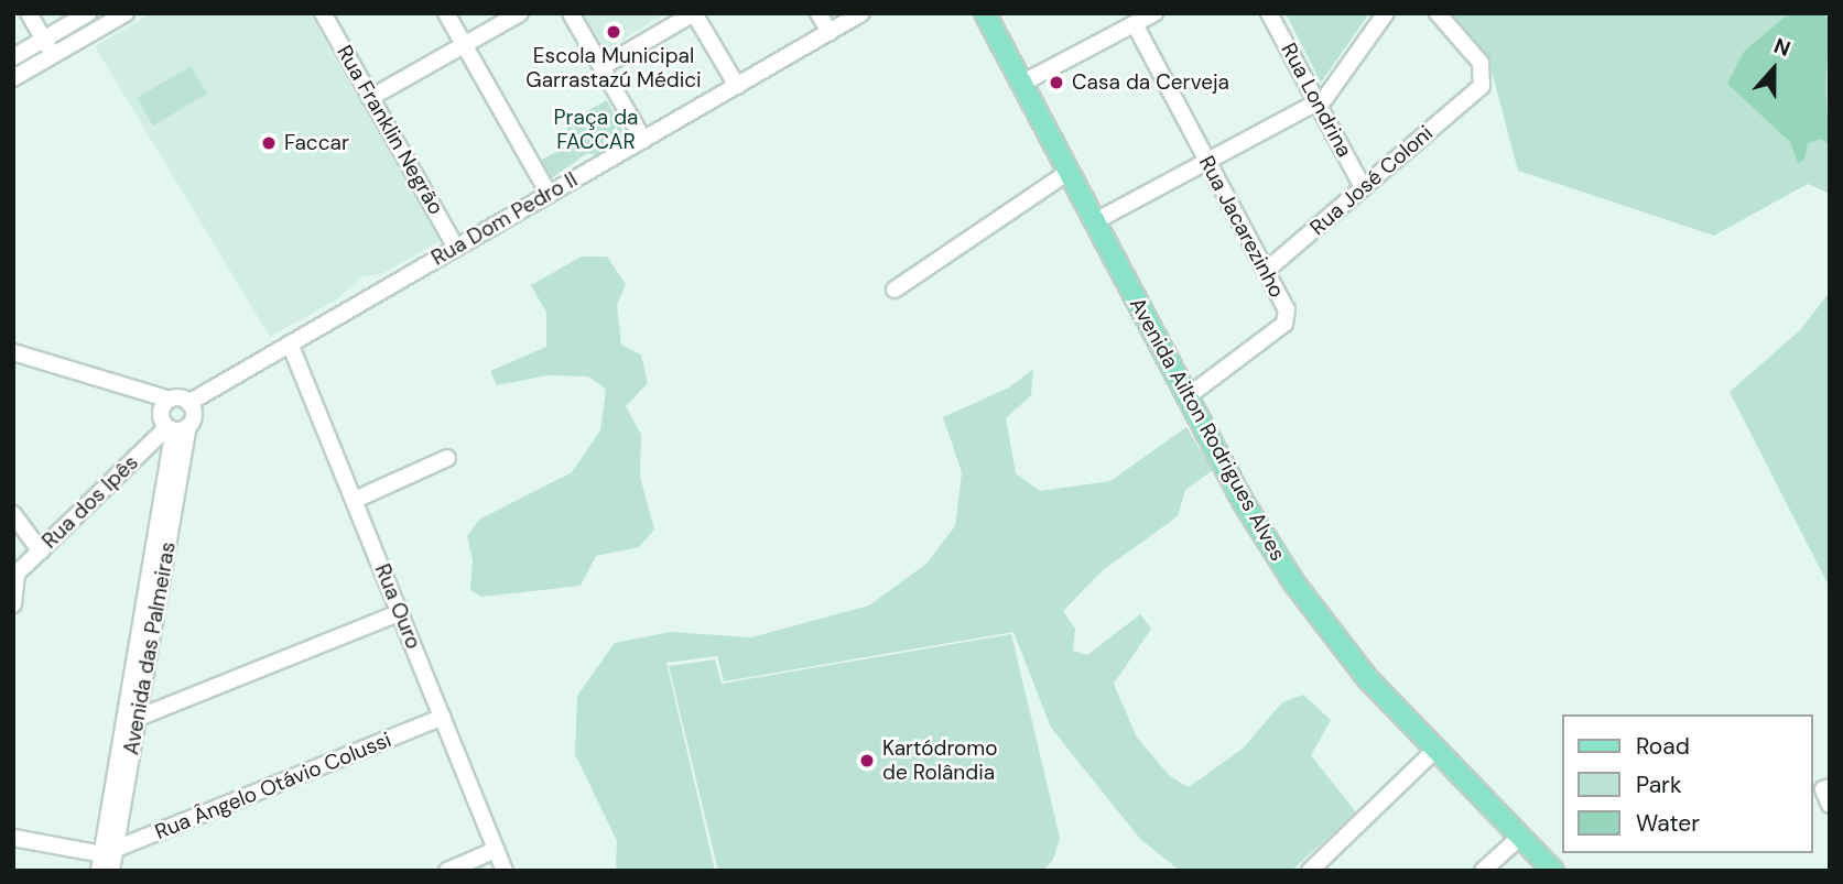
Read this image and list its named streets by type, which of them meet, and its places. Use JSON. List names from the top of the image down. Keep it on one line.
{"streets":{"main road":["Avenida Ailton Rodrigues Alves"],"street":["Rua Londrina","Rua Franklin Negrão","Rua José Coloni","Rua Dom Pedro II","Rua Jacarezinho","Rua dos Ipês","Rua Ouro","Avenida das Palmeiras","Rua Ângelo Otávio Colussi"]},"crossings":[["Rua Londrina","Rua José Coloni"],["Rua Franklin Negrão","Rua Dom Pedro II"],["Rua José Coloni","Rua Jacarezinho"],["Rua Dom Pedro II","Rua Ouro"],["Rua Jacarezinho","Avenida Ailton Rodrigues Alves"],["Rua dos Ipês","Avenida das Palmeiras"],["Rua Ouro","Rua Ângelo Otávio Colussi"],["Avenida das Palmeiras","Rua Ângelo Otávio Colussi"]],"parks":["Praça da FACCAR"],"places":["Escola Municipal Garrastazú Médici","Casa da Cerveja","Faccar","Kartódromo de Rolândia"],"legend":["Road","Park","Water"],"north":"top"}
